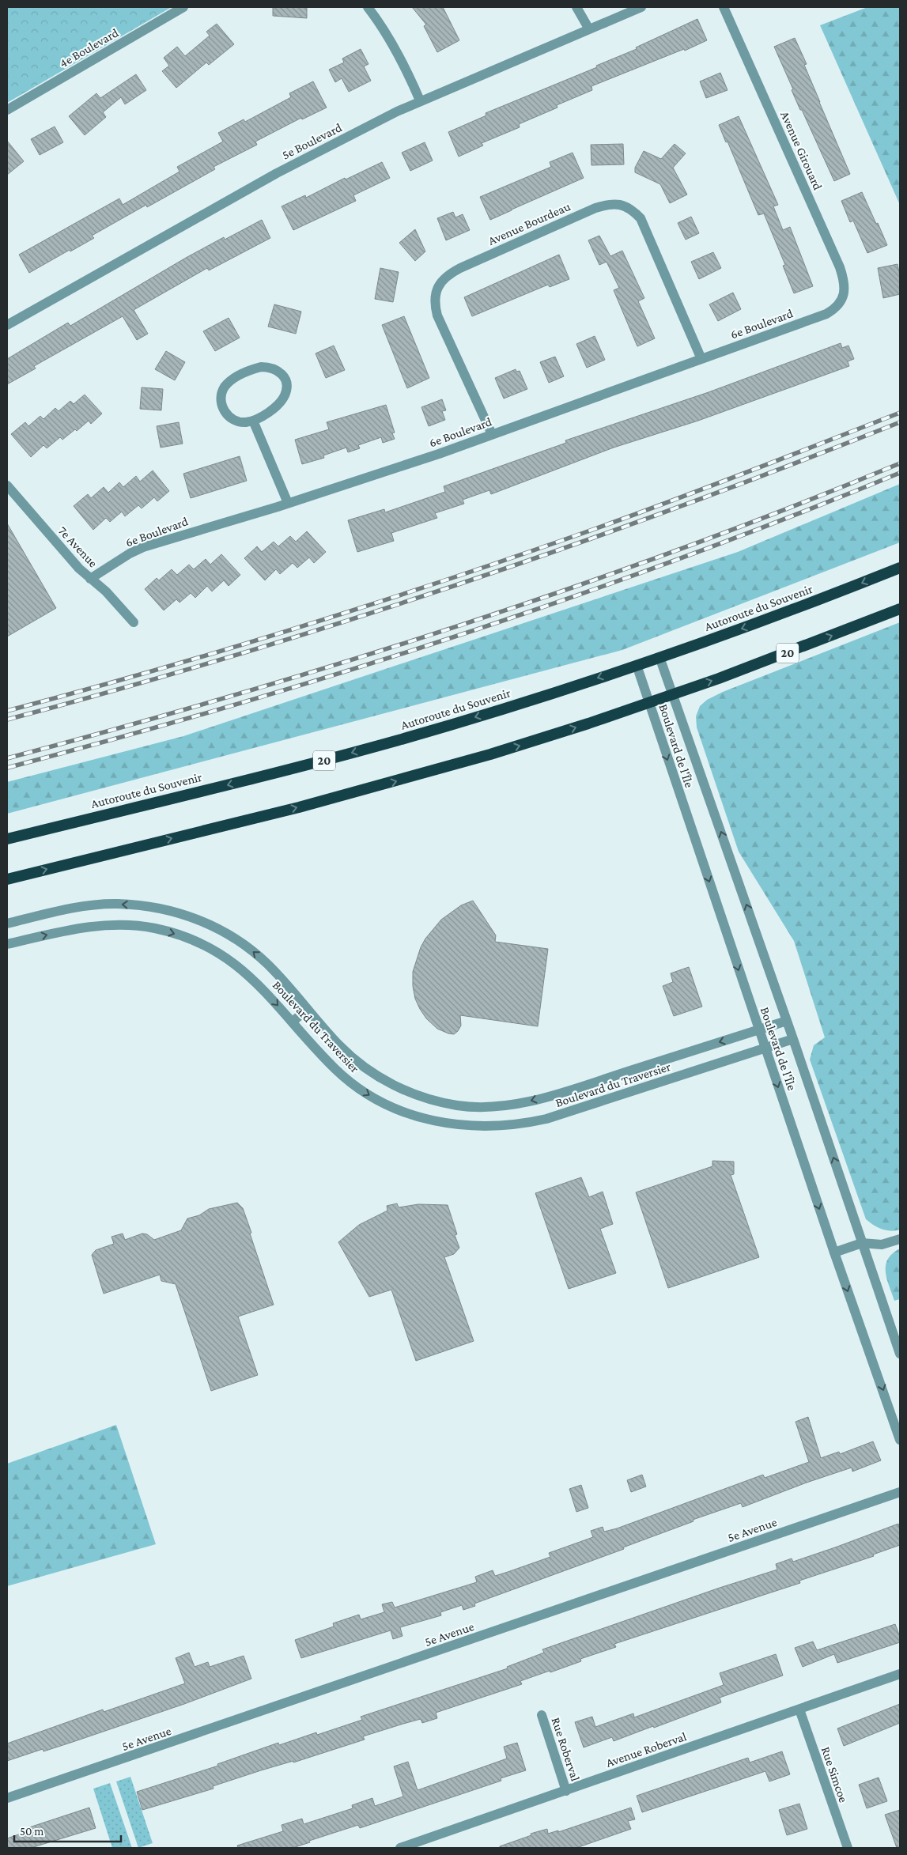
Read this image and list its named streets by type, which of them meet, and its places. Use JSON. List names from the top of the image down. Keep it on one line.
{"streets":{"highway":["Autoroute du Souvenir","20"],"street":["4e Boulevard","5e Boulevard","Avenue Girouard","Avenue Bourdeau","6e Boulevard","7e Avenue","Boulevard de l'Île","Boulevard du Traversier","5e Avenue","Rue Roberval","Avenue Roberval","Rue Simcoe"]},"crossings":[["Avenue Girouard","6e Boulevard"],["Avenue Bourdeau","6e Boulevard"],["6e Boulevard","7e Avenue"],["Autoroute du Souvenir","Boulevard de l'Île"],["20","Boulevard de l'Île"],["Boulevard de l'Île","Boulevard du Traversier"],["Rue Roberval","Avenue Roberval"],["Avenue Roberval","Rue Simcoe"]],"scale_bar":"50 m"}
